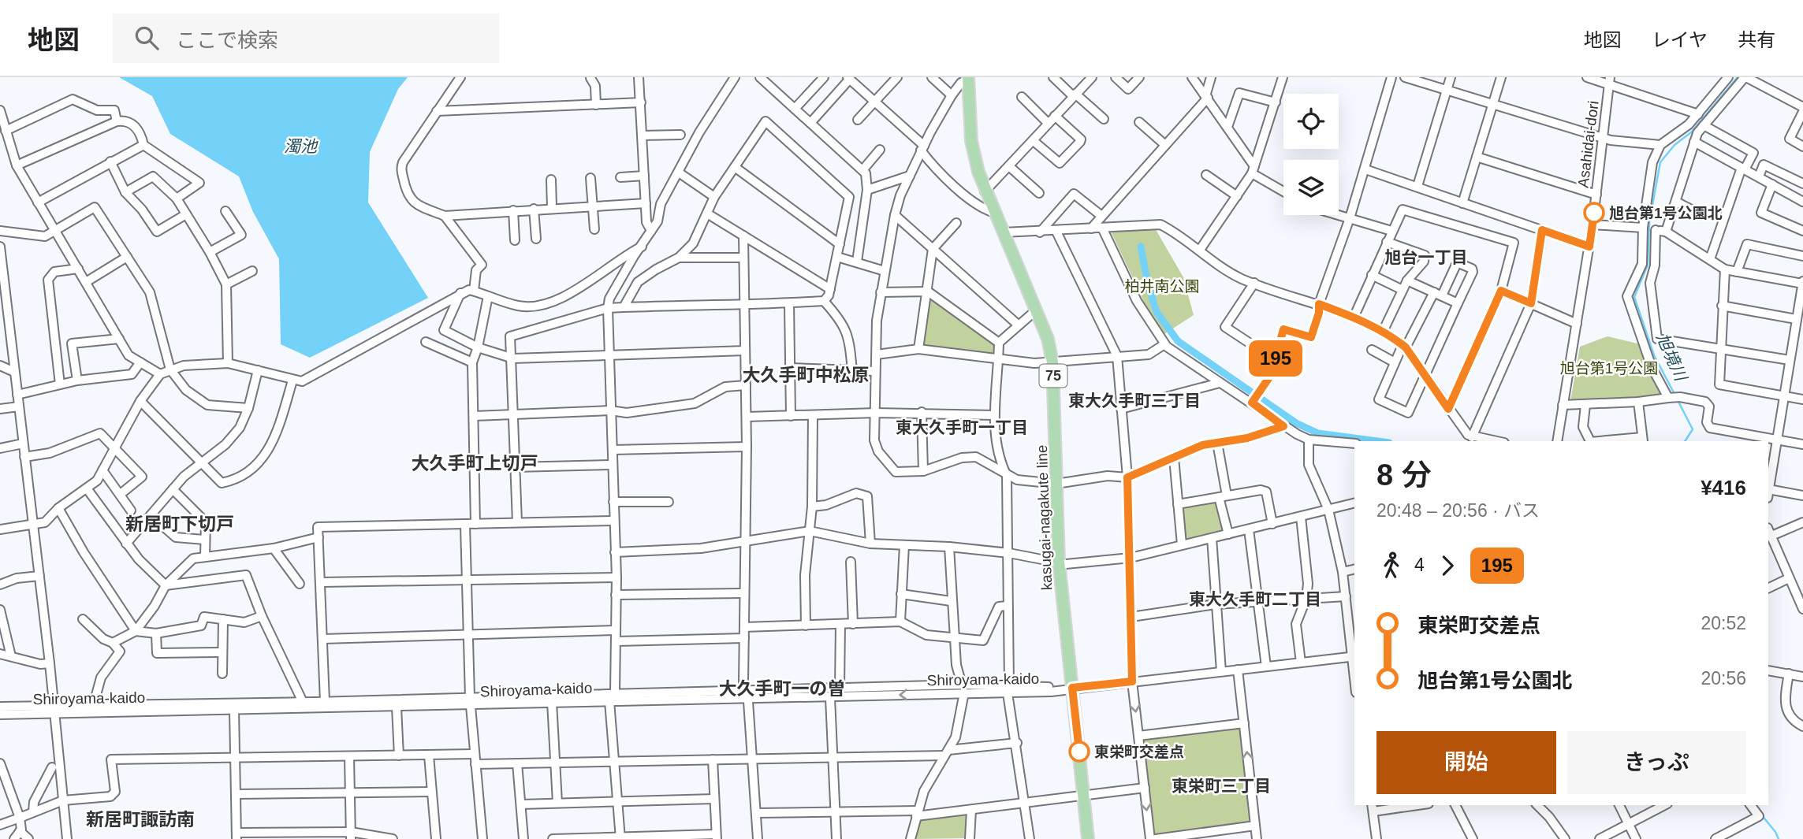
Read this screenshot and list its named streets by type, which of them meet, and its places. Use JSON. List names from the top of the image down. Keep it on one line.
{"streets":{"main road":["75","kasugai-nagakute line"],"street":["Asahidai-dori","Shiroyama-kaido"]},"crossings":[["kasugai-nagakute line","Shiroyama-kaido"]],"districts":["旭台一丁目","大久手町中松原","東大久手町三丁目","東大久手町一丁目","大久手町上切戸","新居町下切戸","東大久手町二丁目","大久手町一の曽","東栄町三丁目","新居町諏訪南"],"water":["濁池","旭境川"],"parks":["柏井南公園","旭台第1号公園"],"places":["旭台第1号公園北","東栄町交差点"],"lines":["bus line 195"],"page":{"header":"地図","search":"ここで検索","nav":["地図","レイヤ","共有"],"on_map":"195","heading":["8 分","20:48 – 20:56 · バス","¥416"],"legs":["4","195"],"list":[{"name":"東栄町交差点","value":"20:52"},{"name":"旭台第1号公園北","value":"20:56"}],"buttons":["開始","きっぷ"]}}
